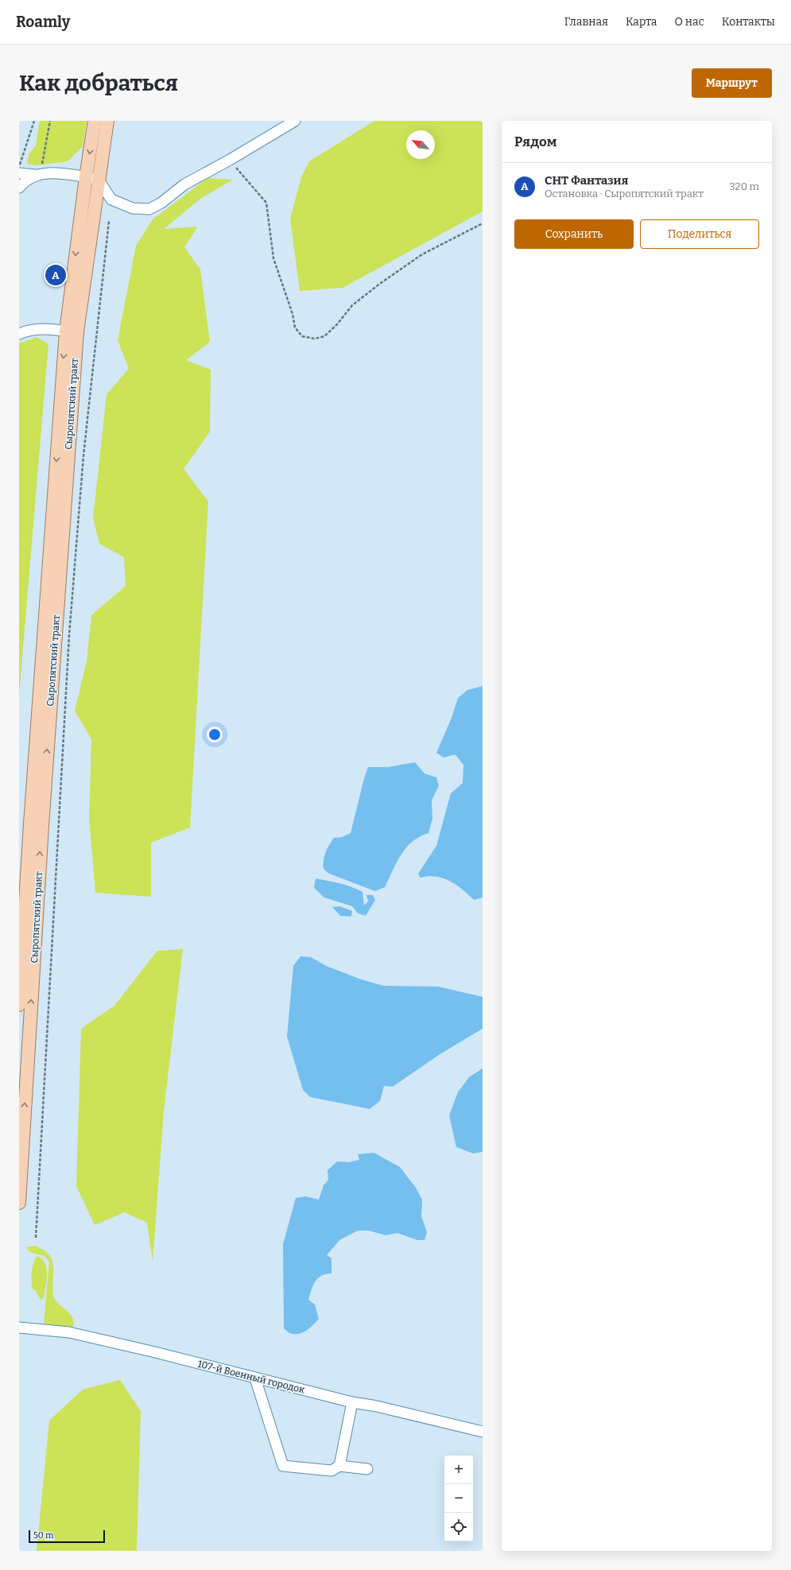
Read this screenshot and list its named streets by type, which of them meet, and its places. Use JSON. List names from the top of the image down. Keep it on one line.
{"streets":{"main road":["Сыропятский тракт"],"street":["107-й Военный городок"]},"scale_bar":"50 m","north":"top left","page":{"header":"Roamly","nav":["Главная","Карта","О нас","Контакты"],"buttons":["Маршрут",["Сохранить","Поделиться"]],"title":"Как добраться","heading":"Рядом","list":[{"mark":"A","name":"СНТ Фантазия","note":"Остановка · Сыропятский тракт","value":"320 m"}],"pins":"A","map_buttons":["+","−"],"scale":"50 m"}}
